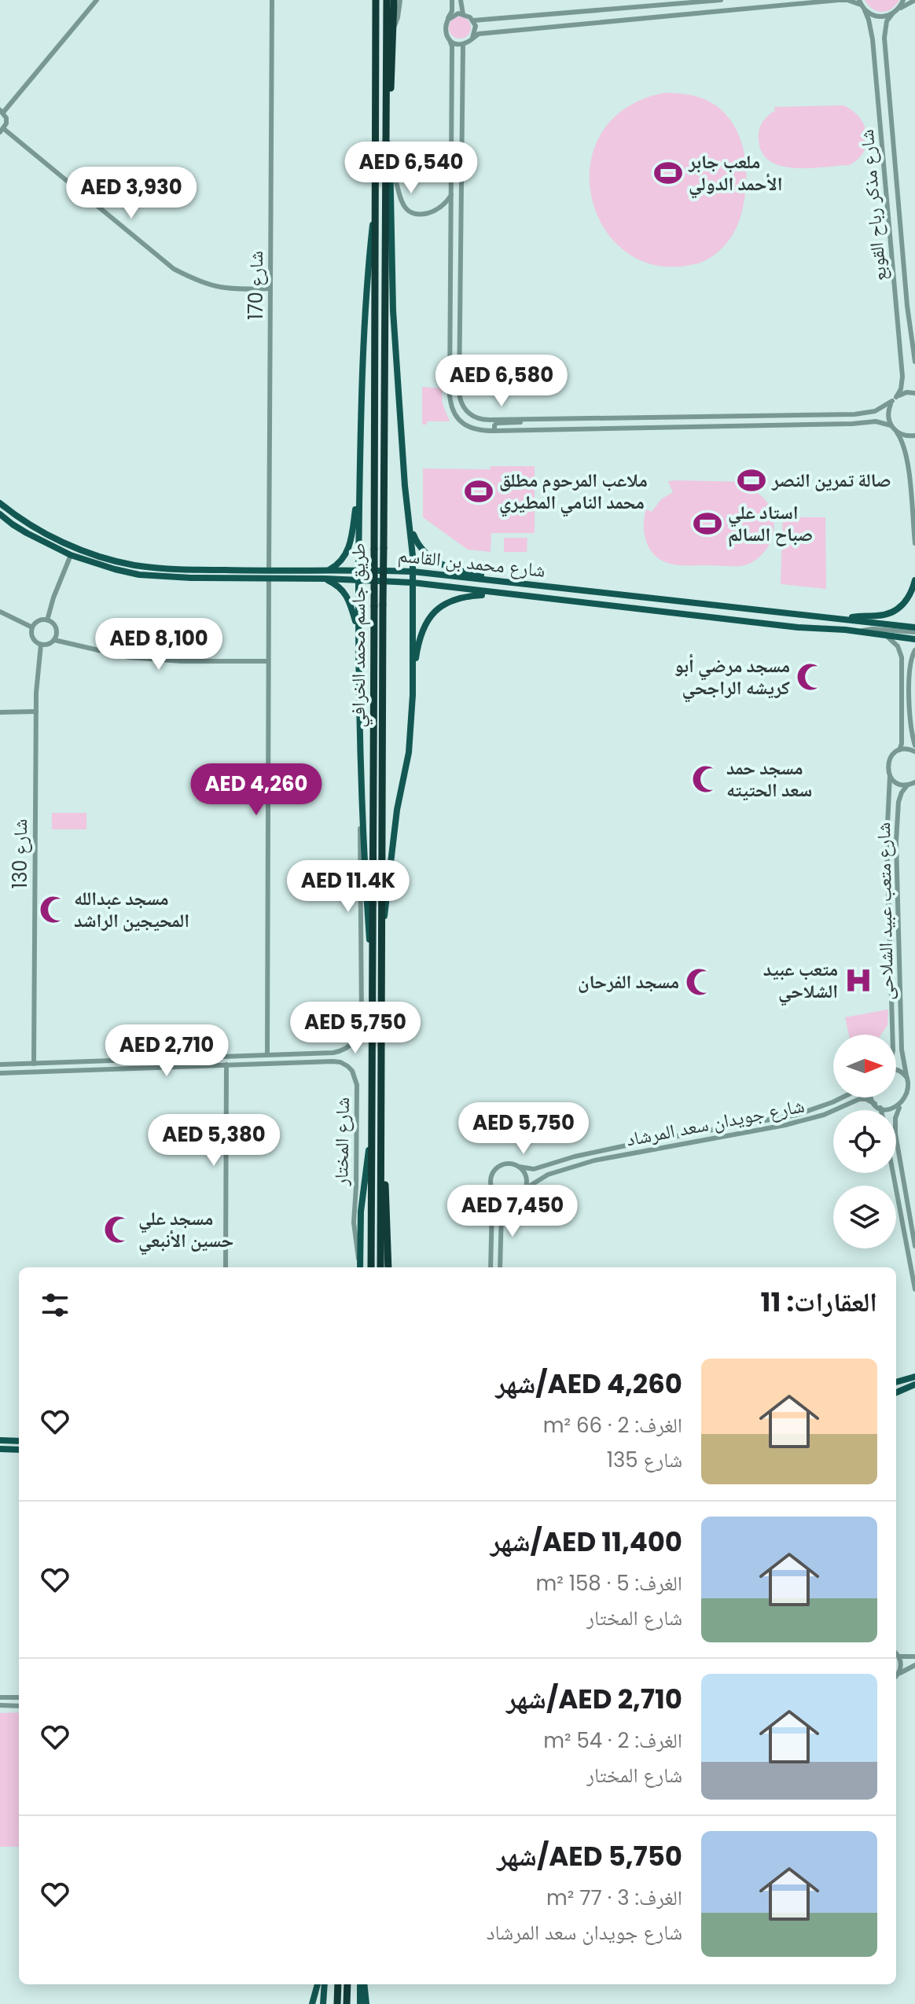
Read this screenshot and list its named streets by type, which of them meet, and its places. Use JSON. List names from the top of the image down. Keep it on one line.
{"streets":{"highway":["طريق جاسم محمد الخرافي"],"main road":["شارع محمد بن القاسم"],"street":["شارع مذكر رباح القوبع","شارع 170","شارع 130","شارع متعب عبيد الشلاحى","شارع جويدان سعد المرشاد","شارع المختار"]},"crossings":[["شارع 170","شارع محمد بن القاسم"]],"places":{"sports":["ملعب جابر الأحمد الدولي","صالة تمرين النصر","ملاعب المرحوم مطلق محمد النامي المطيري","استاد علي صباح السالم"],"mosque":["مسجد مرضي أبو كريشه الراجحي","مسجد حمد سعد الحتيته","مسجد عبدالله المحيجين الراشد","مسجد الفرحان","مسجد علي حسين الأنبعي"],"hospital":["متعب عبيد الشلاحي"]},"north":"right","page":{"price":["AED 6,540","AED 3,930","AED 6,580","AED 8,100","AED 4,260","AED 11.4K","AED 5,750","AED 2,710","AED 5,750","AED 5,380","AED 7,450"],"heading":"العقارات: 11","list":[{"name":"AED 4,260/شهر","note":"الغرف: 2 · 66 m² · شارع 135"},{"name":"AED 11,400/شهر","note":"الغرف: 5 · 158 m² · شارع المختار"},{"name":"AED 2,710/شهر","note":"الغرف: 2 · 54 m² · شارع المختار"},{"name":"AED 5,750/شهر","note":"الغرف: 3 · 77 m² · شارع جويدان سعد المرشاد"}]}}
